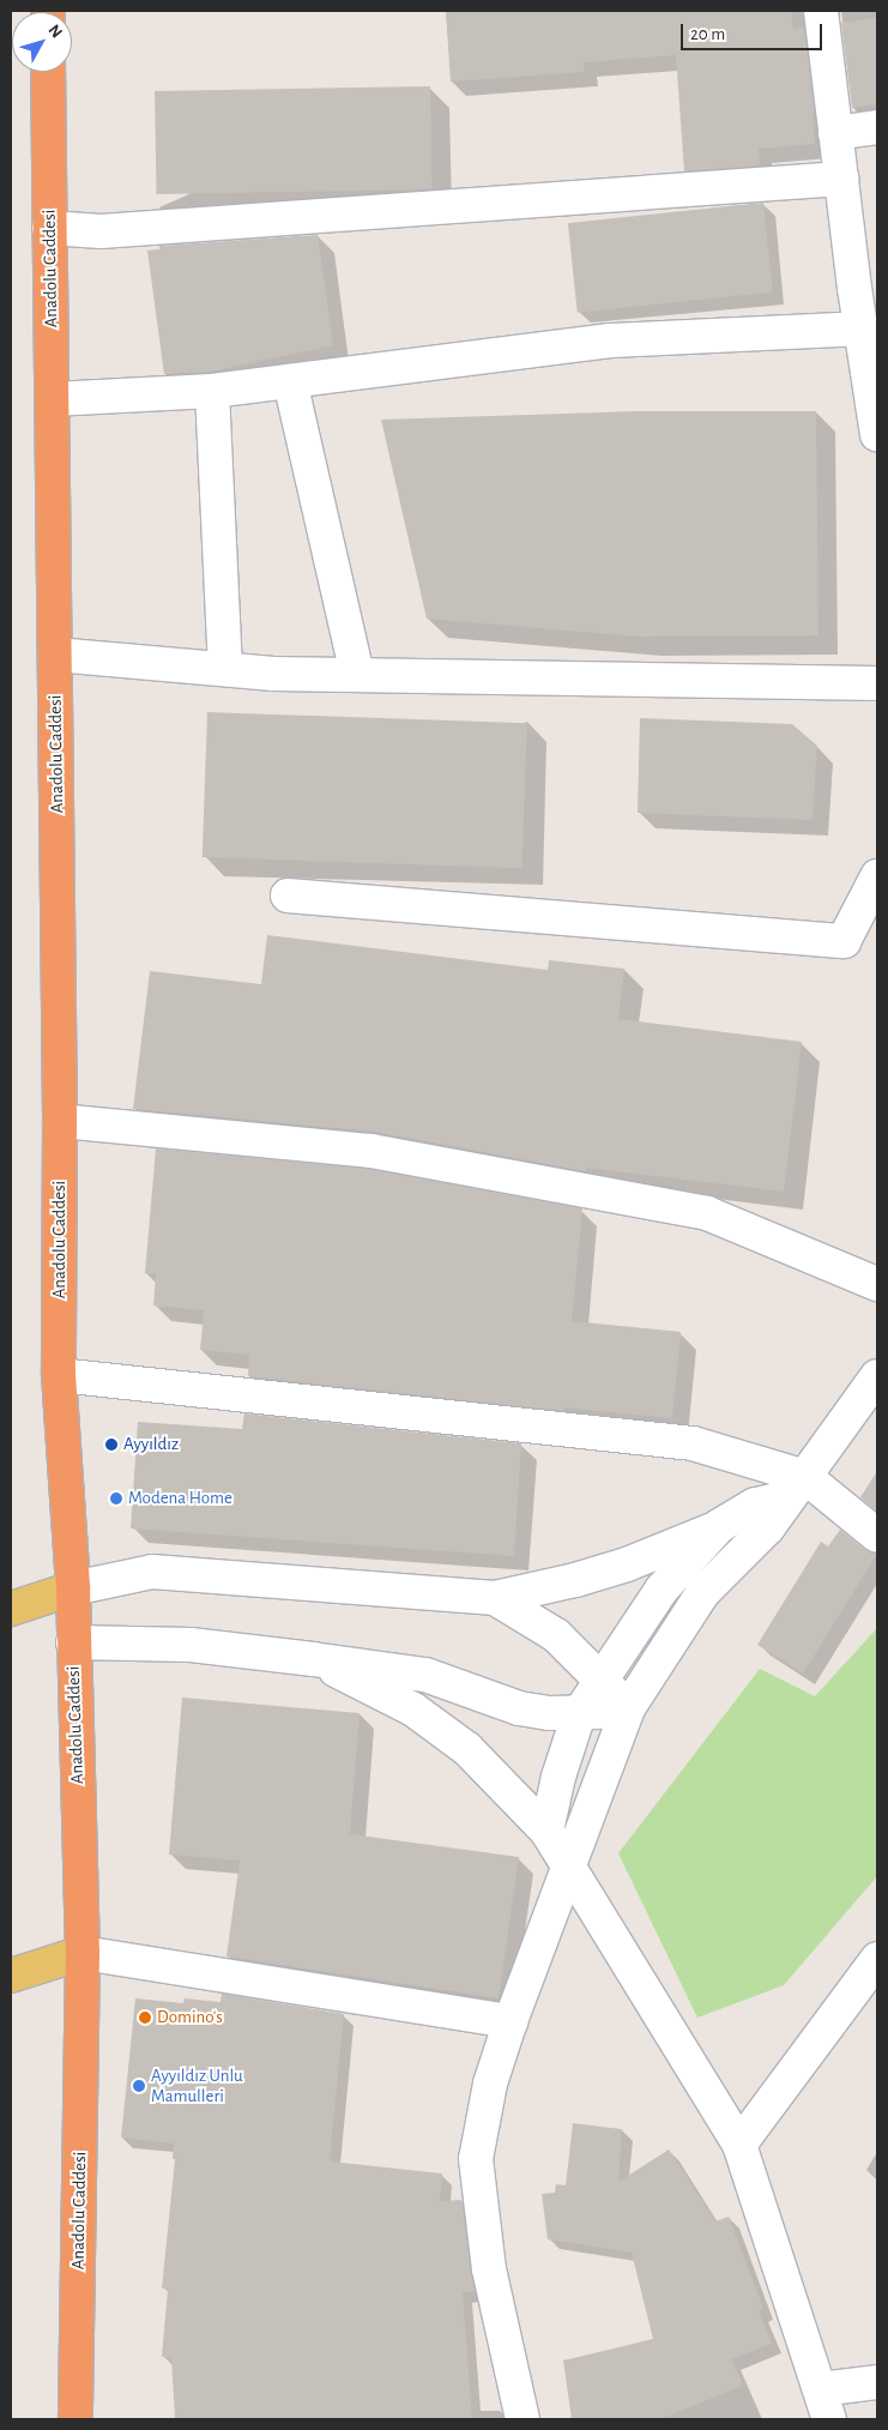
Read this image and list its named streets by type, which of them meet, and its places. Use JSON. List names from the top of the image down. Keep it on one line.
{"streets":{"highway":["Anadolu Caddesi"]},"places":["Ayyıldız","Modena Home","Domino's","Ayyıldız Unlu Mamulleri"],"scale_bar":"20 m","north":"top right"}
